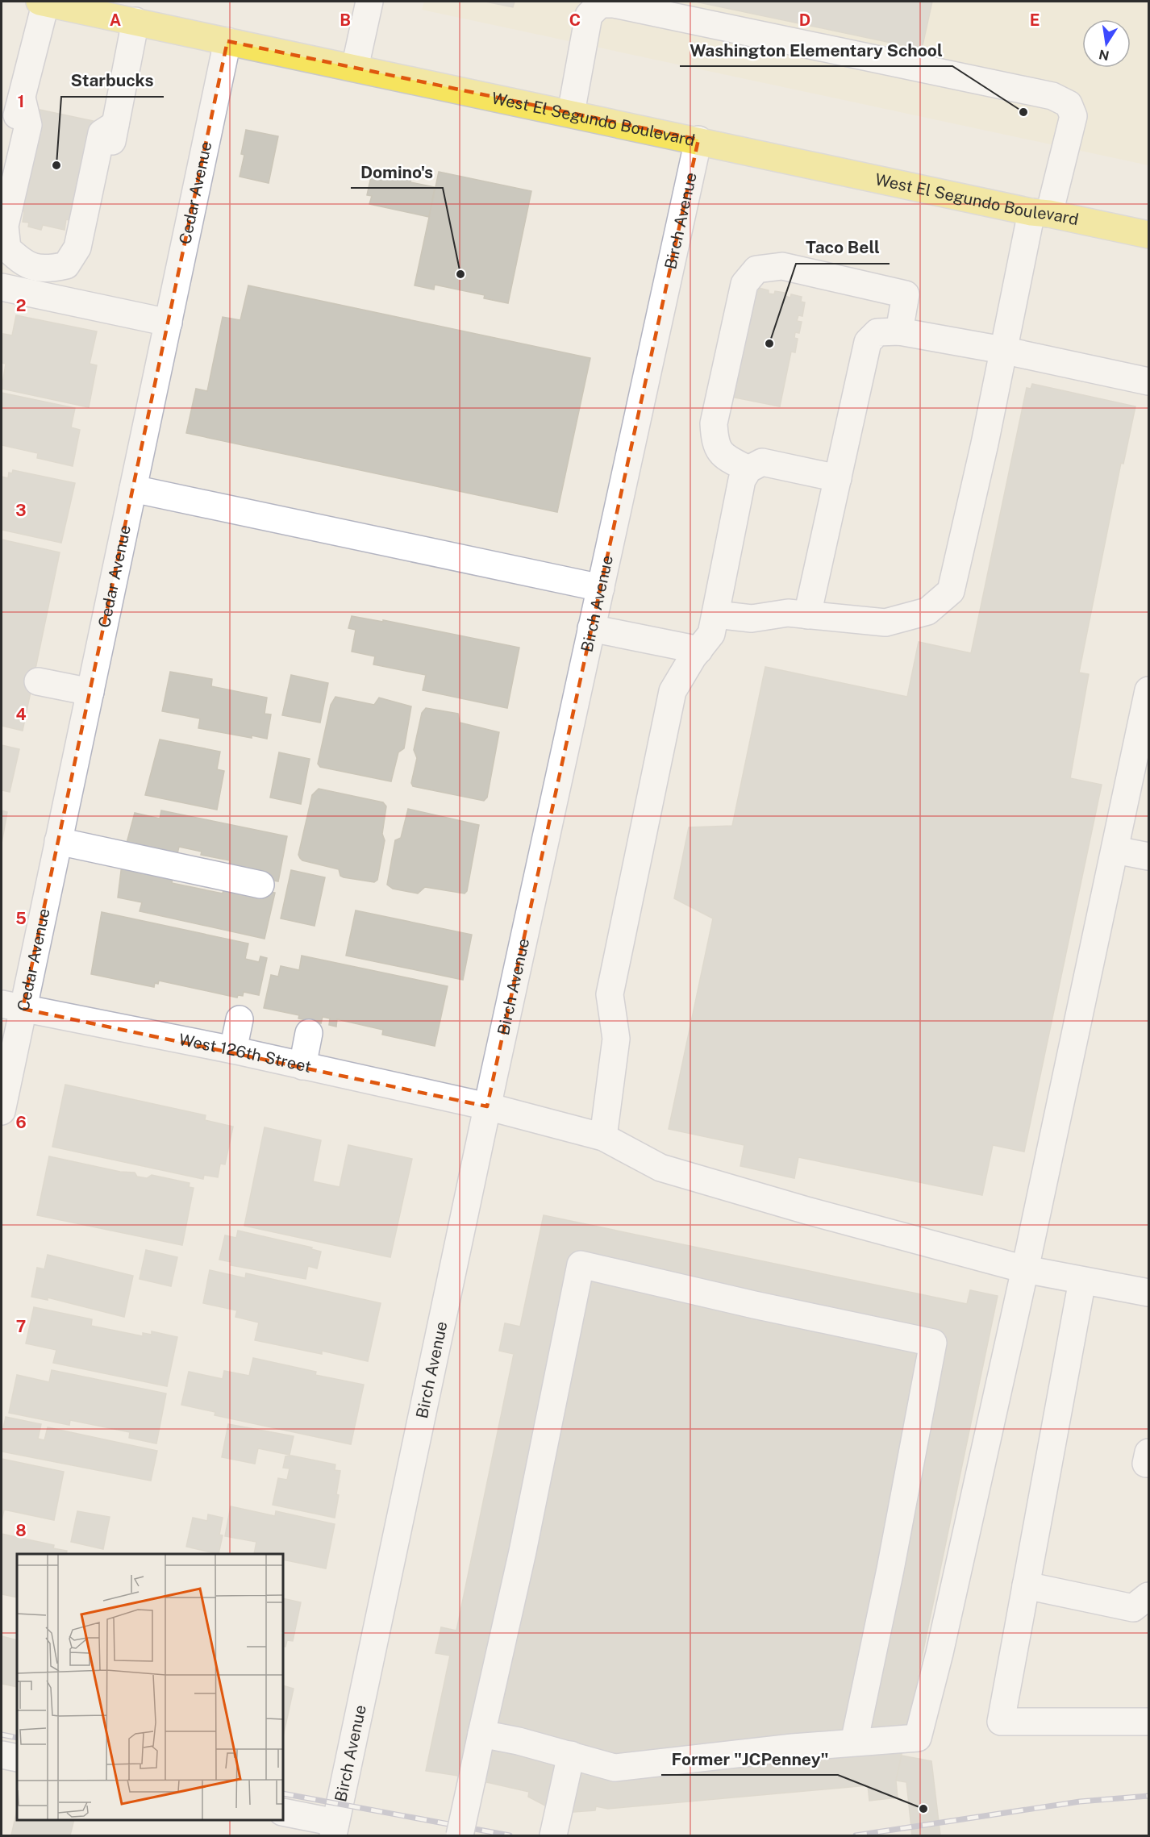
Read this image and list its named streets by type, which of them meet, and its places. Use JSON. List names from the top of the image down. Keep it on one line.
{"streets":{"main road":["West El Segundo Boulevard"],"street":["Cedar Avenue","Birch Avenue","West 126th Street"]},"crossings":[["West El Segundo Boulevard","Cedar Avenue"],["West El Segundo Boulevard","Birch Avenue"],["Cedar Avenue","West 126th Street"],["Birch Avenue","West 126th Street"]],"places":["Washington Elementary School","Starbucks","Domino's","Taco Bell","Former \"JCPenney\""],"north":"bottom","grid":{"columns":["A","B","C","D","E"],"rows":["1","2","3","4","5","6","7","8"]}}
